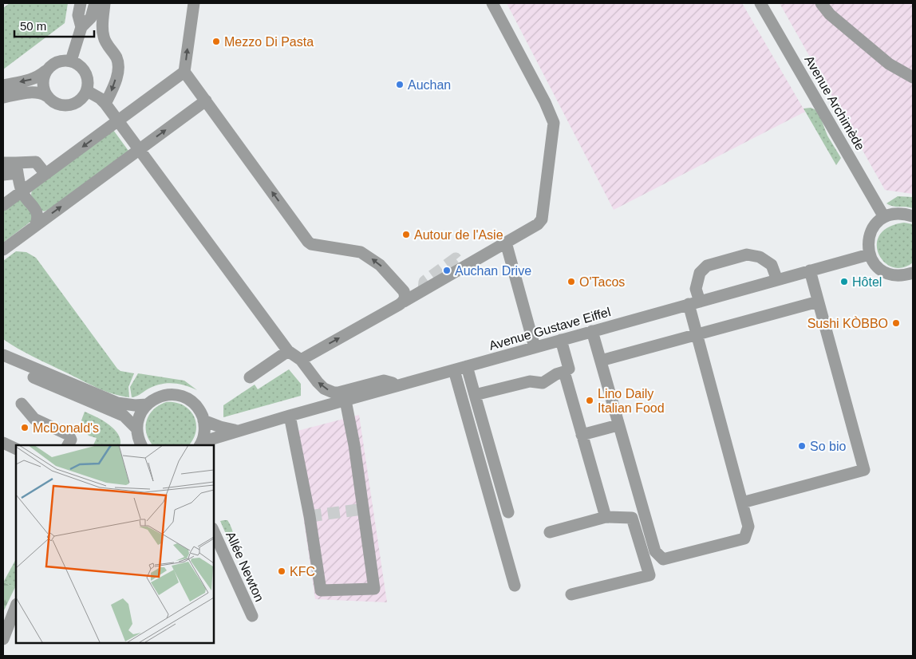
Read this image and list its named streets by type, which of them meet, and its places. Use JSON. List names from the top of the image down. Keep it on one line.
{"streets":{"street":["Avenue Archimède","Avenue Gustave Eiffel","Allée Newton"]},"places":["Mezzo Di Pasta","Auchan","Autour de l'Asie","Auchan Drive","O'Tacos","Hôtel","Sushi KÒBBO","Lino Daily Italian Food","McDonald's","So bio","KFC"],"scale_bar":"50 m"}
